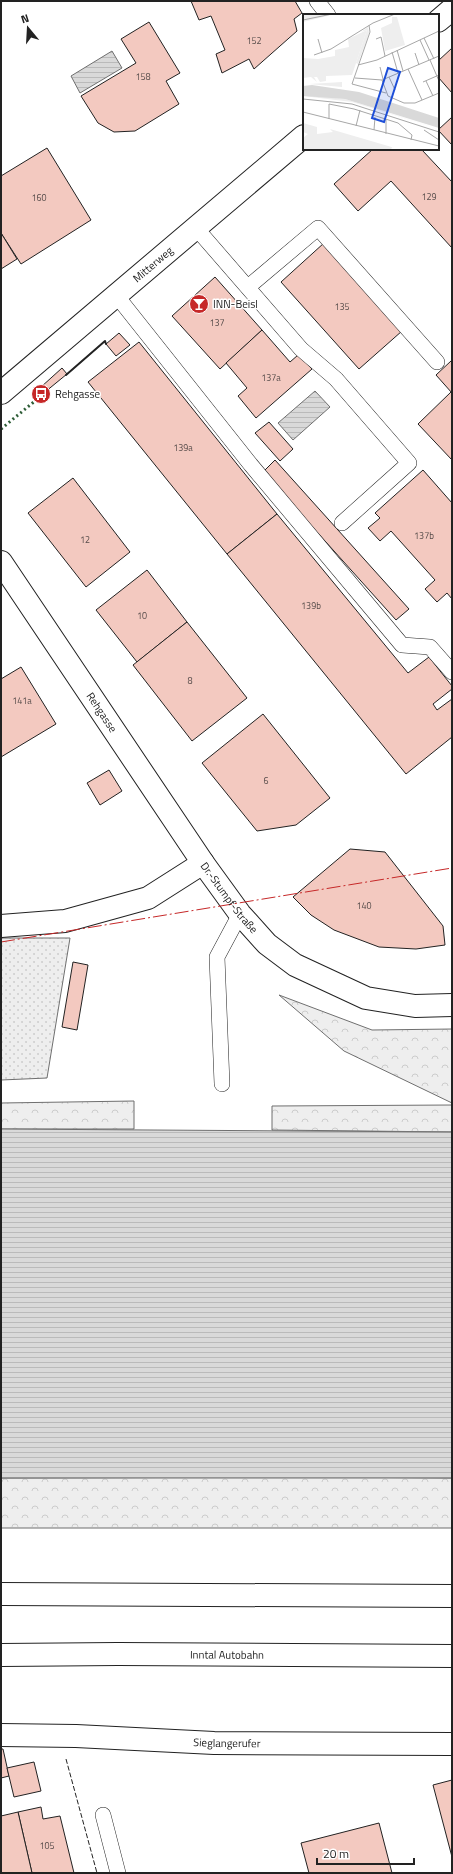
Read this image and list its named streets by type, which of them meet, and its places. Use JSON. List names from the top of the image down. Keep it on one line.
{"streets":{"main road":["Mitterweg","Rehgasse","Dr.-Stumpf-Straße","Inntal Autobahn","Sieglangerufer"]},"crossings":[["Rehgasse","Dr.-Stumpf-Straße"]],"places":{"bar":["INN-Beisl"],"bus stop":["Rehgasse"]},"house_numbers":["152","158","129","160","135","137","137a","139a","137b","12","139b","10","8","141a","6","140","105"],"scale_bar":"20 m","north":"top"}
